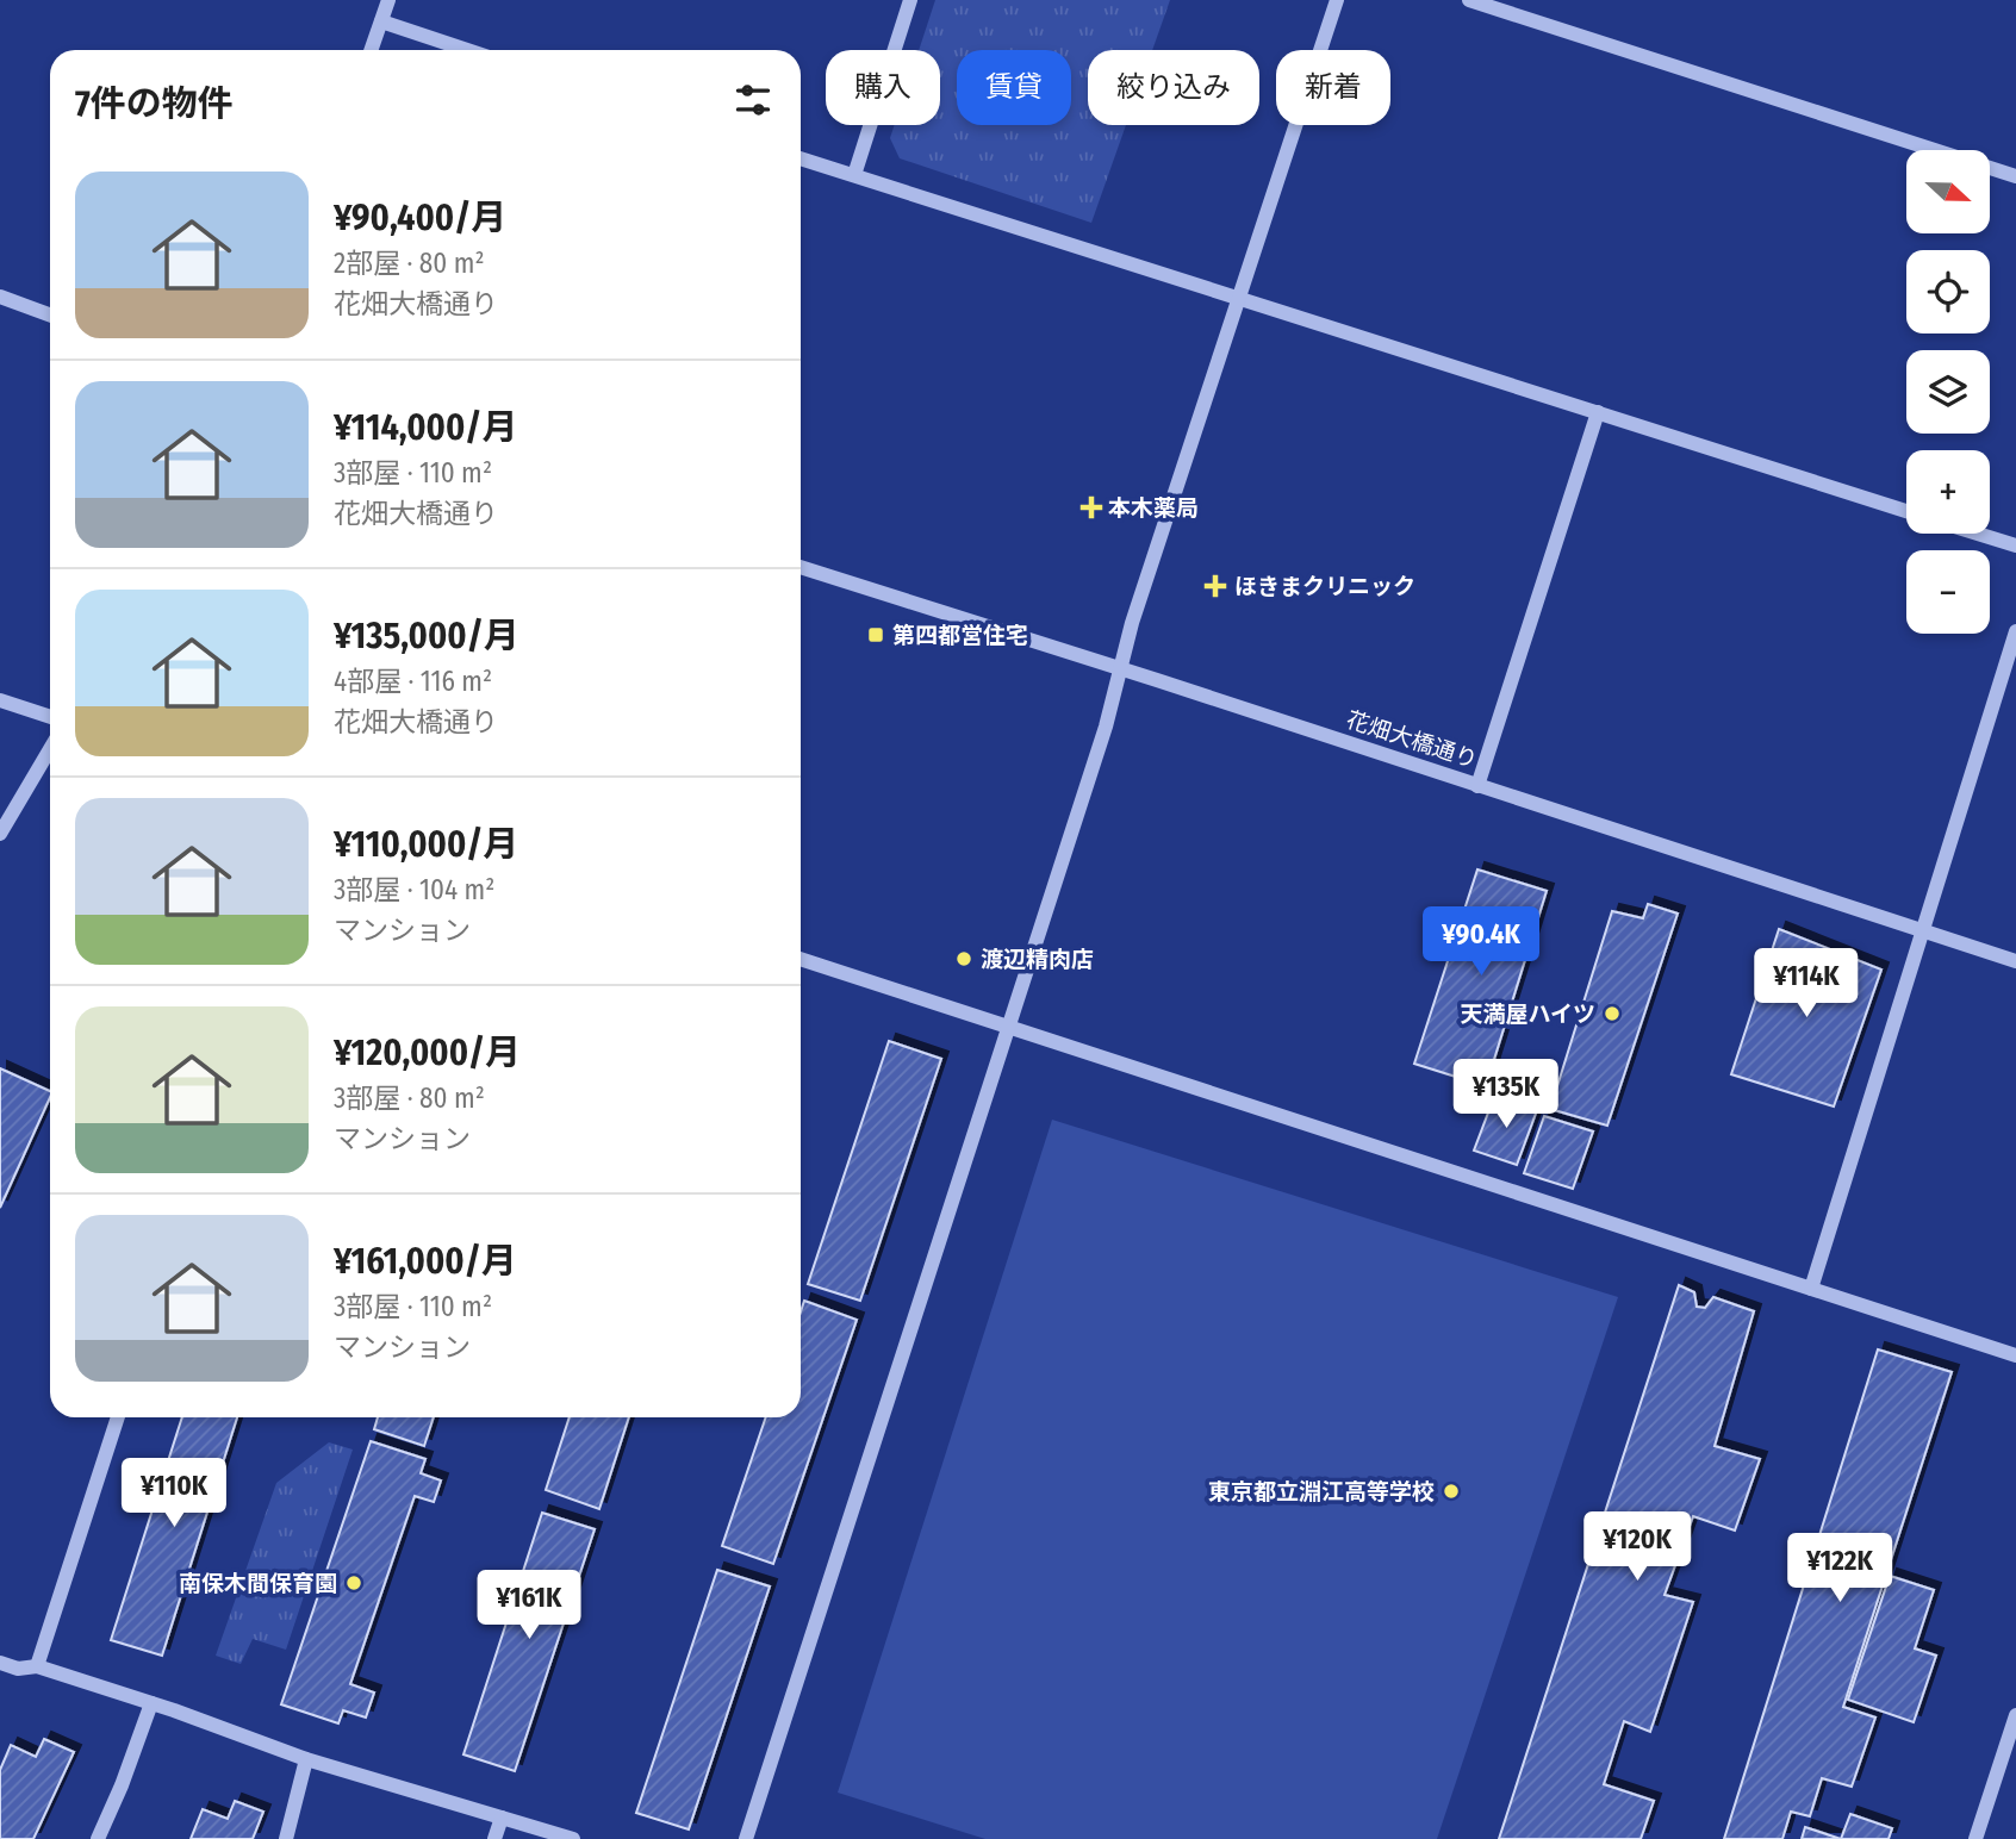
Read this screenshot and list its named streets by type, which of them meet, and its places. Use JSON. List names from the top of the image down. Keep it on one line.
{"streets":{"street":["花畑大橋通り"]},"places":{"health":["本木薬局","ほきまクリニック"],"transit":["第四都営住宅"],"other":["渡辺精肉店","天満屋ハイツ","東京都立淵江高等学校","南保木間保育園"]},"north":"right","page":{"chip":["購入","賃貸","絞り込み","新着"],"heading":"7件の物件","map_buttons":["+","−"],"list":[{"name":"¥90,400/月","note":"2部屋 · 80 m² · 花畑大橋通り"},{"name":"¥114,000/月","note":"3部屋 · 110 m² · 花畑大橋通り"},{"name":"¥135,000/月","note":"4部屋 · 116 m² · 花畑大橋通り"},{"name":"¥110,000/月","note":"3部屋 · 104 m² · マンション"},{"name":"¥120,000/月","note":"3部屋 · 80 m² · マンション"},{"name":"¥161,000/月","note":"3部屋 · 110 m² · マンション"}],"price":["¥90.4K","¥114K","¥135K","¥110K","¥120K","¥122K","¥161K"]}}
